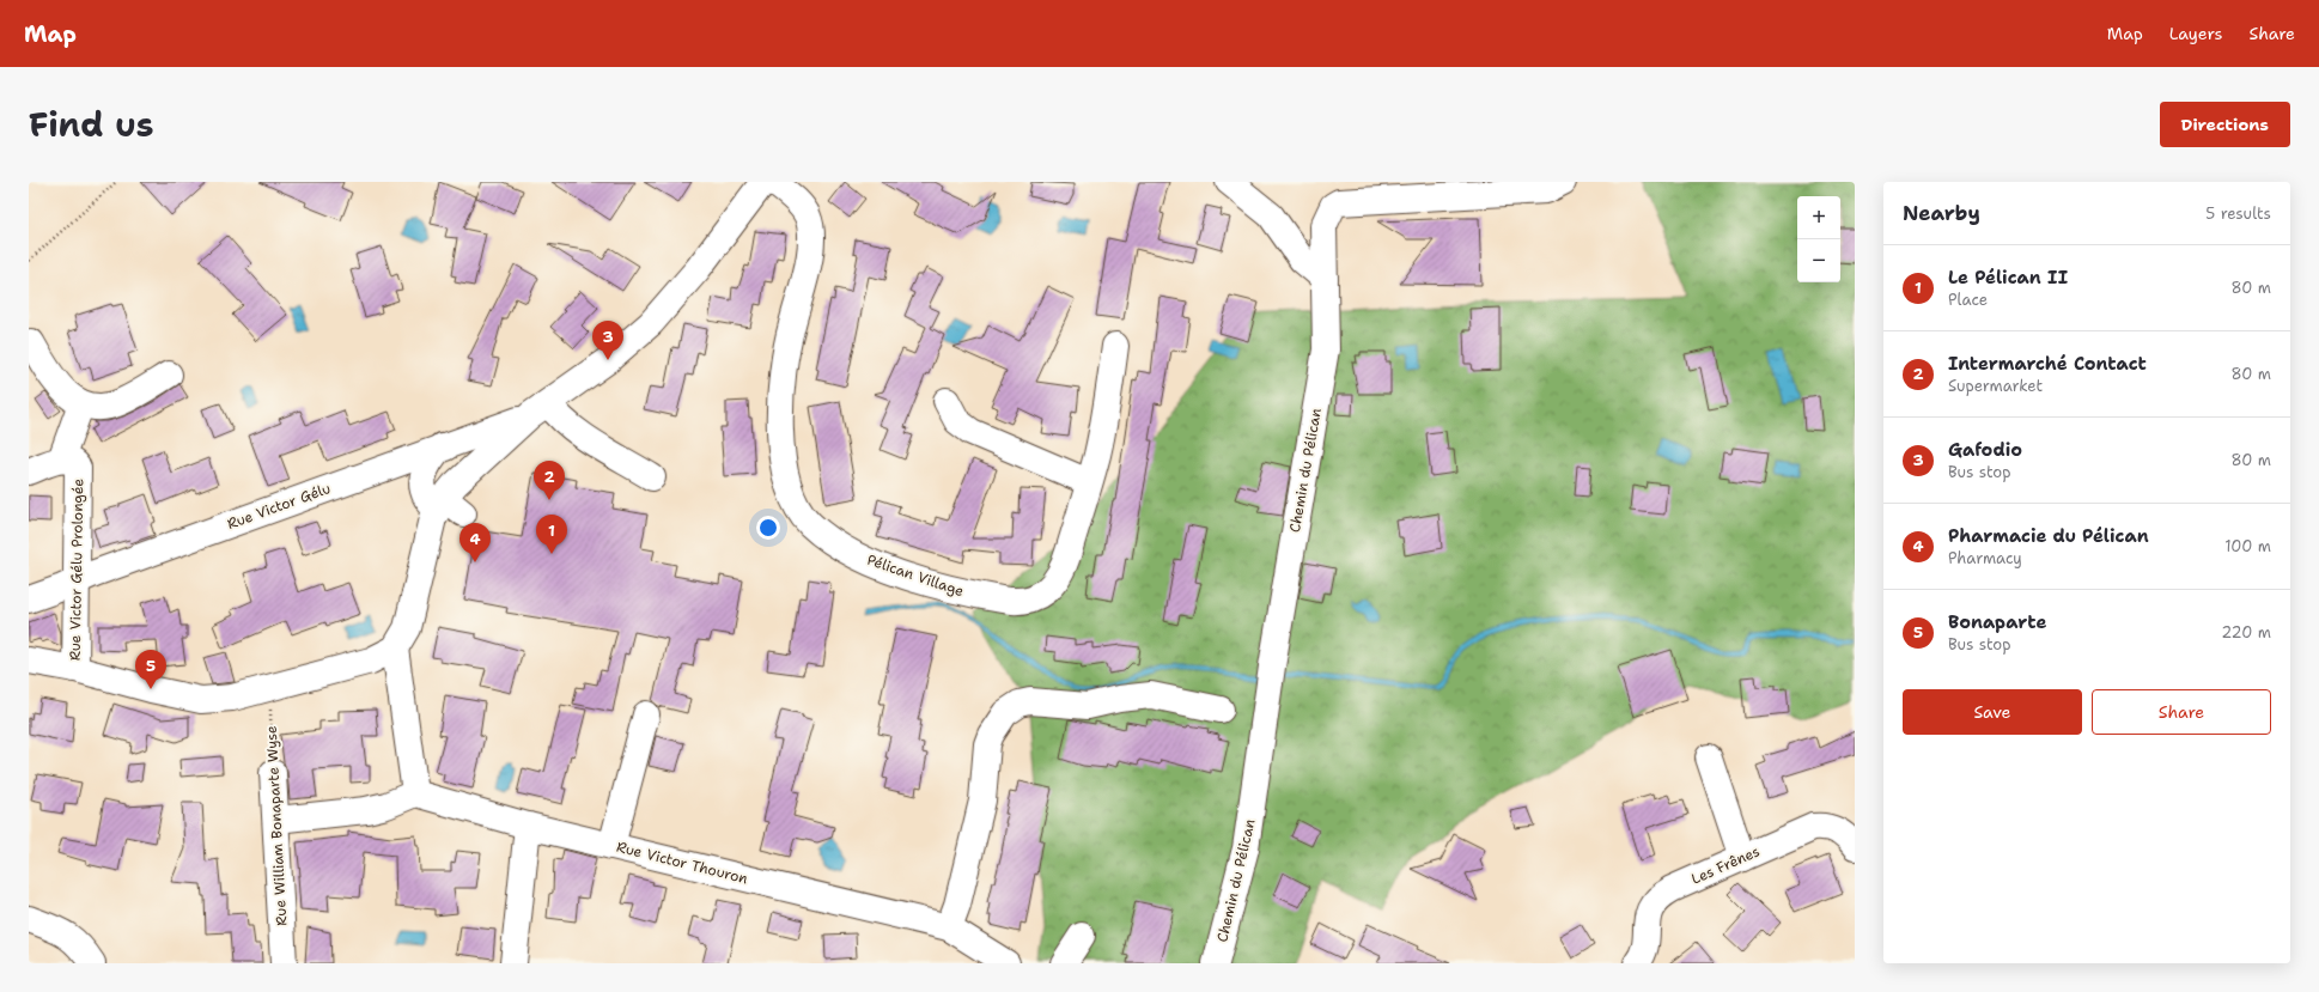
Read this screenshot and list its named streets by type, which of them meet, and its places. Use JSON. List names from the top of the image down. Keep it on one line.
{"streets":{"street":["Chemin du Pélican","Rue Victor Gélu","Rue Victor Gélu Prolongée","Pélican Village","Rue William Bonaparte Wyse","Rue Victor Thouron","Les Frênes"]},"crossings":[["Rue Victor Gélu","Rue Victor Gélu Prolongée"]],"page":{"header":"Map","nav":["Map","Layers","Share"],"title":"Find us","buttons":["Directions",["Save","Share"]],"heading":["Nearby","5 results"],"map_buttons":["+","−"],"list":[{"mark":"1","name":"Le Pélican II","note":"Place","value":"80 m"},{"mark":"2","name":"Intermarché Contact","note":"Supermarket","value":"80 m"},{"mark":"3","name":"Gafodio","note":"Bus stop","value":"80 m"},{"mark":"4","name":"Pharmacie du Pélican","note":"Pharmacy","value":"100 m"},{"mark":"5","name":"Bonaparte","note":"Bus stop","value":"220 m"}],"pins":["3","2","1","4","5"]}}
